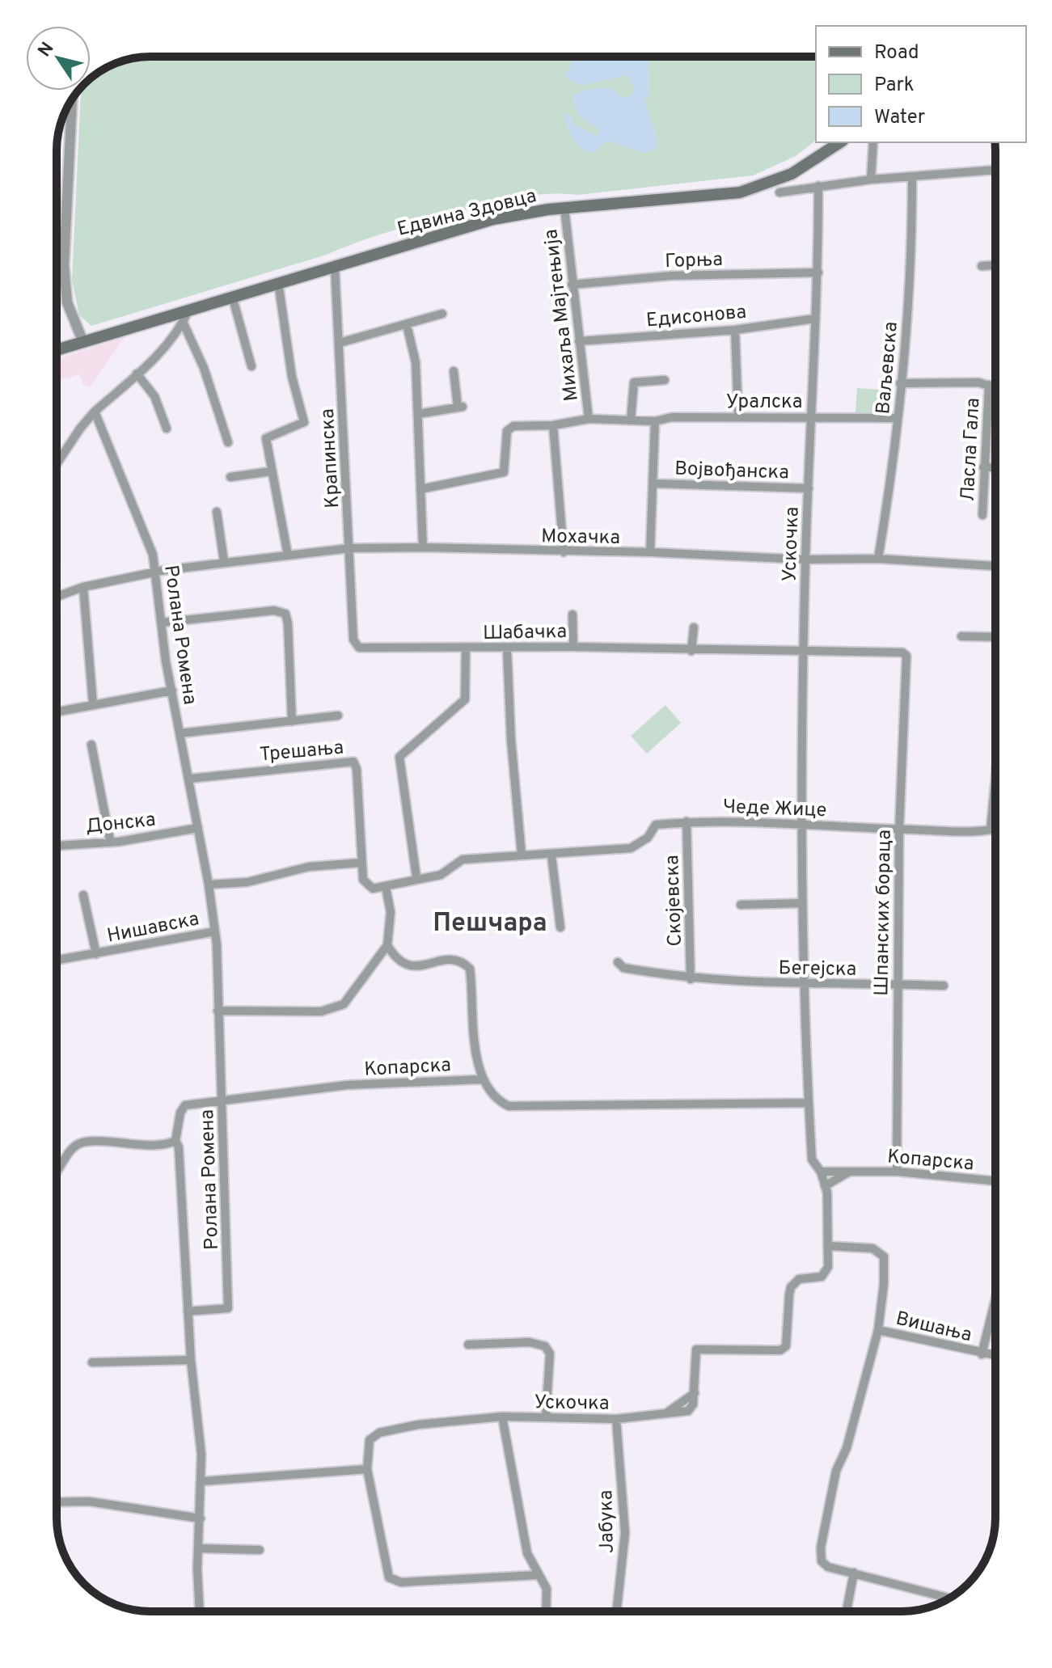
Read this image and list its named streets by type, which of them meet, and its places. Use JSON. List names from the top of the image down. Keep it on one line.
{"streets":{"main road":["Едвина Здовца"],"street":["Горња","Михаља Мајтењија","Едисонова","Ваљевска","Уралска","Ласла Гала","Крапинска","Војвођанска","Мохачка","Ускочка","Шабачка","Ролана Ромена","Трешања","Чеде Жице","Донска","Скојевска","Шпанских бораца","Нишавска","Бегејска","Копарска","Вишања","Јабука"]},"crossings":[["Едвина Здовца","Михаља Мајтењија"],["Едвина Здовца","Крапинска"],["Горња","Михаља Мајтењија"],["Горња","Ускочка"],["Михаља Мајтењија","Едисонова"],["Михаља Мајтењија","Уралска"],["Едисонова","Ускочка"],["Ваљевска","Уралска"],["Ваљевска","Мохачка"],["Уралска","Ускочка"],["Крапинска","Мохачка"],["Крапинска","Шабачка"],["Војвођанска","Ускочка"],["Мохачка","Ускочка"],["Мохачка","Ролана Ромена"],["Ускочка","Шабачка"],["Ускочка","Чеде Жице"],["Ускочка","Бегејска"],["Ускочка","Копарска"],["Ускочка","Јабука"],["Шабачка","Шпанских бораца"],["Ролана Ромена","Трешања"],["Ролана Ромена","Донска"],["Ролана Ромена","Нишавска"],["Ролана Ромена","Копарска"],["Чеде Жице","Скојевска"],["Чеде Жице","Шпанских бораца"],["Скојевска","Бегејска"],["Шпанских бораца","Бегејска"],["Шпанских бораца","Копарска"]],"districts":["Пешчара"],"legend":["Road","Park","Water"],"north":"top left"}
